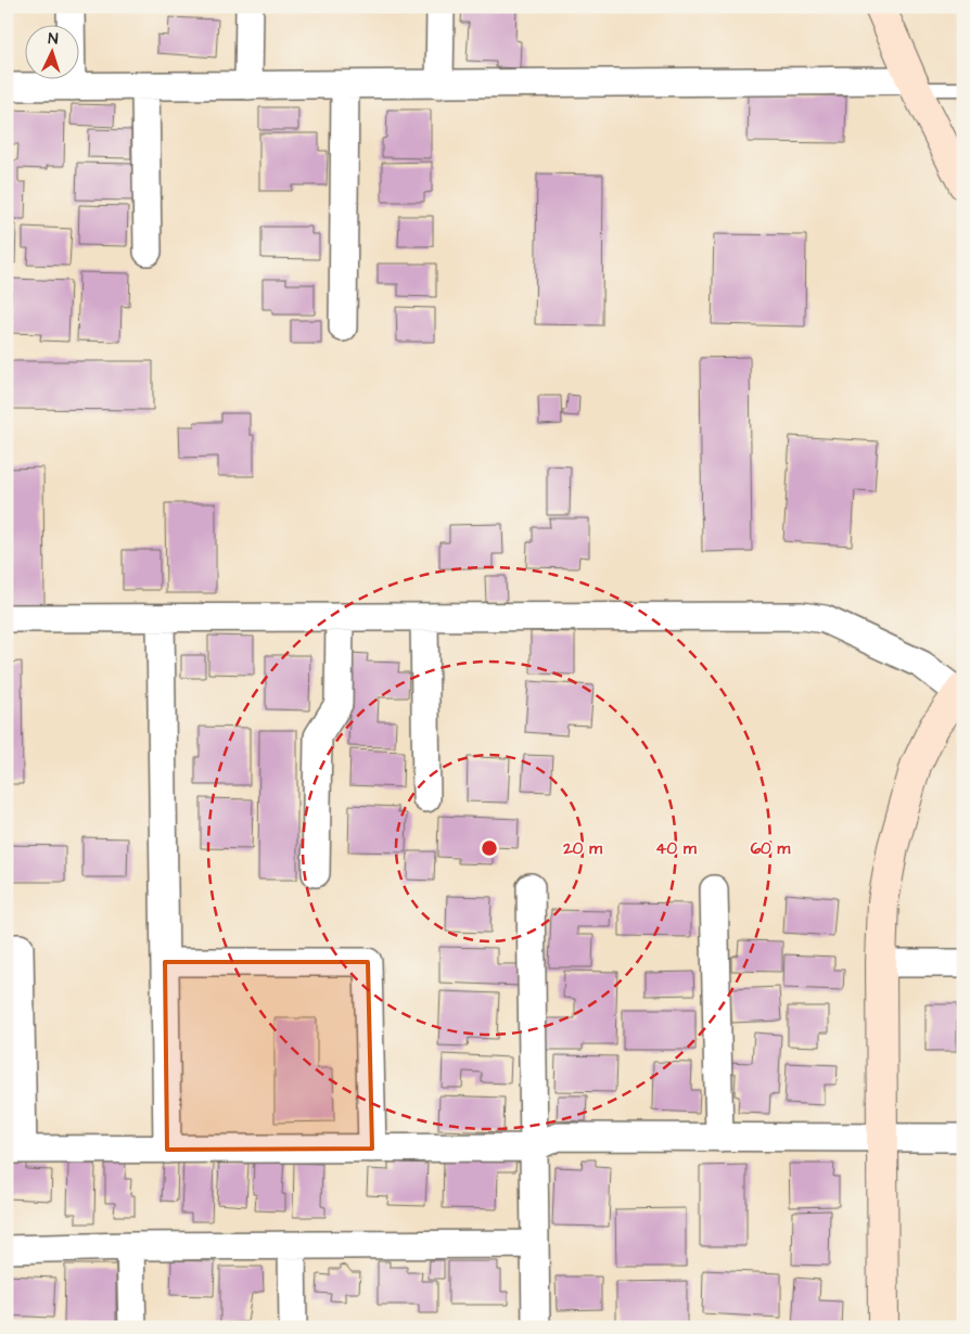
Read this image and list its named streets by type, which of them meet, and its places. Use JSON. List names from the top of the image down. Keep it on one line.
{"north":"top","rings":["20 m","40 m","60 m"]}
